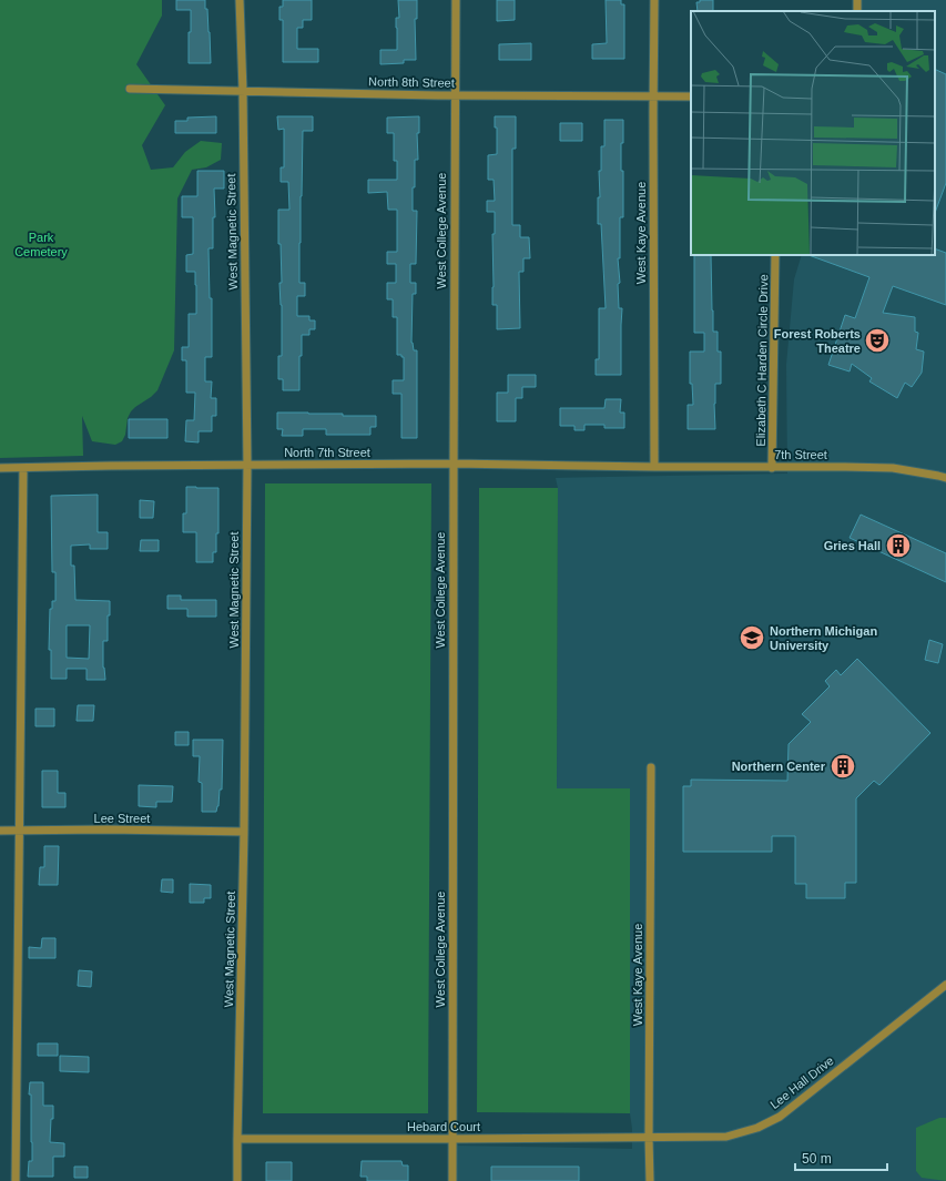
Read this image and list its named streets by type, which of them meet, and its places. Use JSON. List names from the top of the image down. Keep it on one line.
{"streets":{"street":["North 8th Street","West College Avenue","West Magnetic Street","West Kaye Avenue","Elizabeth C Harden Circle Drive","North 7th Street","7th Street","Lee Street","Lee Hall Drive","Hebard Court"]},"crossings":[["North 8th Street","West College Avenue"],["North 8th Street","West Magnetic Street"],["North 8th Street","West Kaye Avenue"],["West College Avenue","North 7th Street"],["West College Avenue","Hebard Court"],["West Magnetic Street","North 7th Street"],["West Magnetic Street","Lee Street"],["West Magnetic Street","Hebard Court"],["West Kaye Avenue","North 7th Street"],["West Kaye Avenue","7th Street"],["West Kaye Avenue","Lee Hall Drive"],["West Kaye Avenue","Hebard Court"],["Elizabeth C Harden Circle Drive","7th Street"],["North 7th Street","7th Street"],["Lee Hall Drive","Hebard Court"]],"parks":["Park Cemetery"],"places":{"theatre":["Forest Roberts Theatre"],"building":["Gries Hall","Northern Center"],"school or university":["Northern Michigan University"]},"scale_bar":"50 m"}
